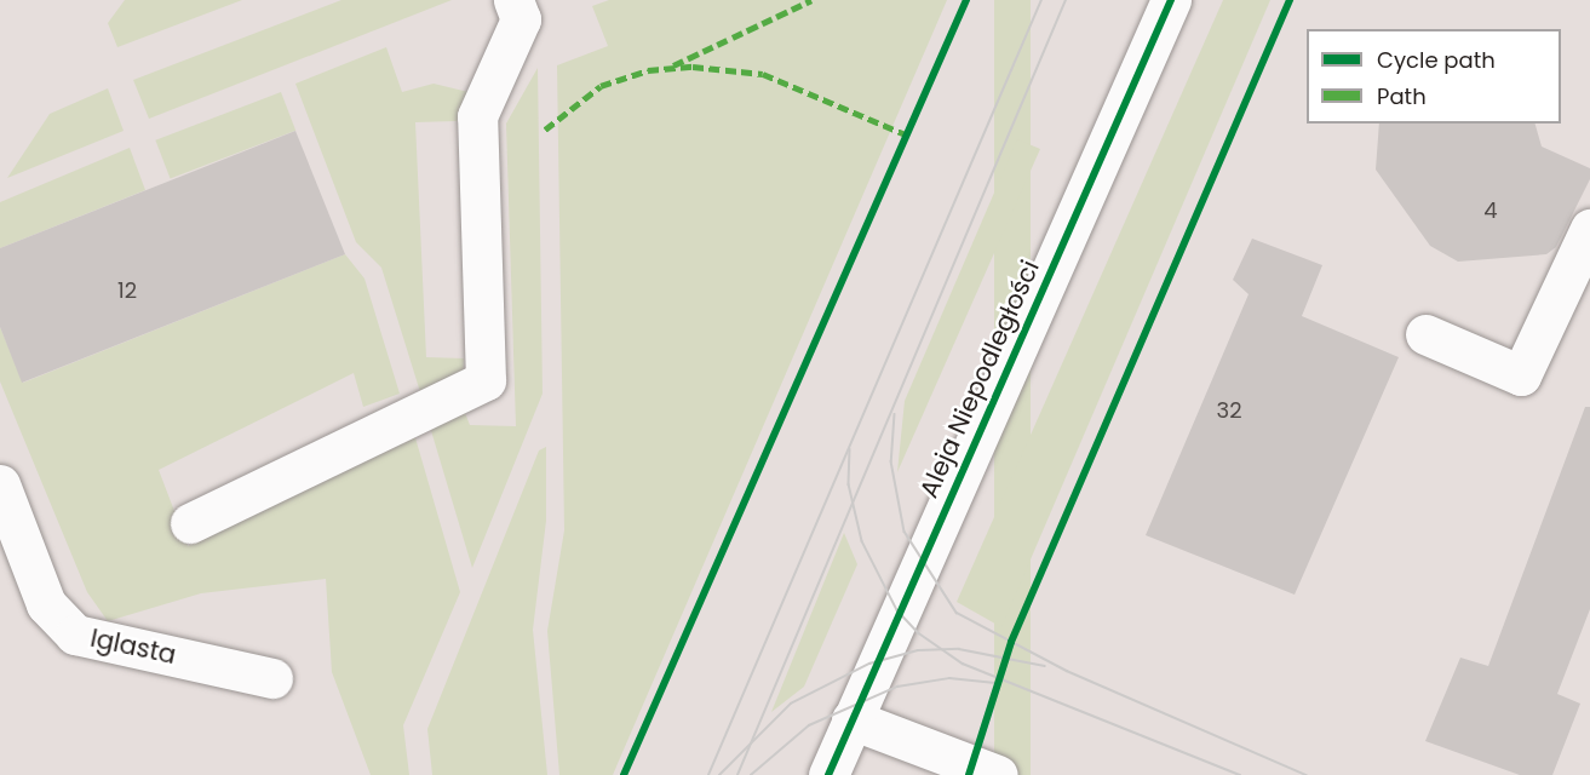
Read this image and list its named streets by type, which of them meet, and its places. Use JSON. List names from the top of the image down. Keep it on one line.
{"streets":{"street":["Aleja Niepodległości","Iglasta"]},"house_numbers":["4","12","32"],"legend":["Cycle path","Path"]}
